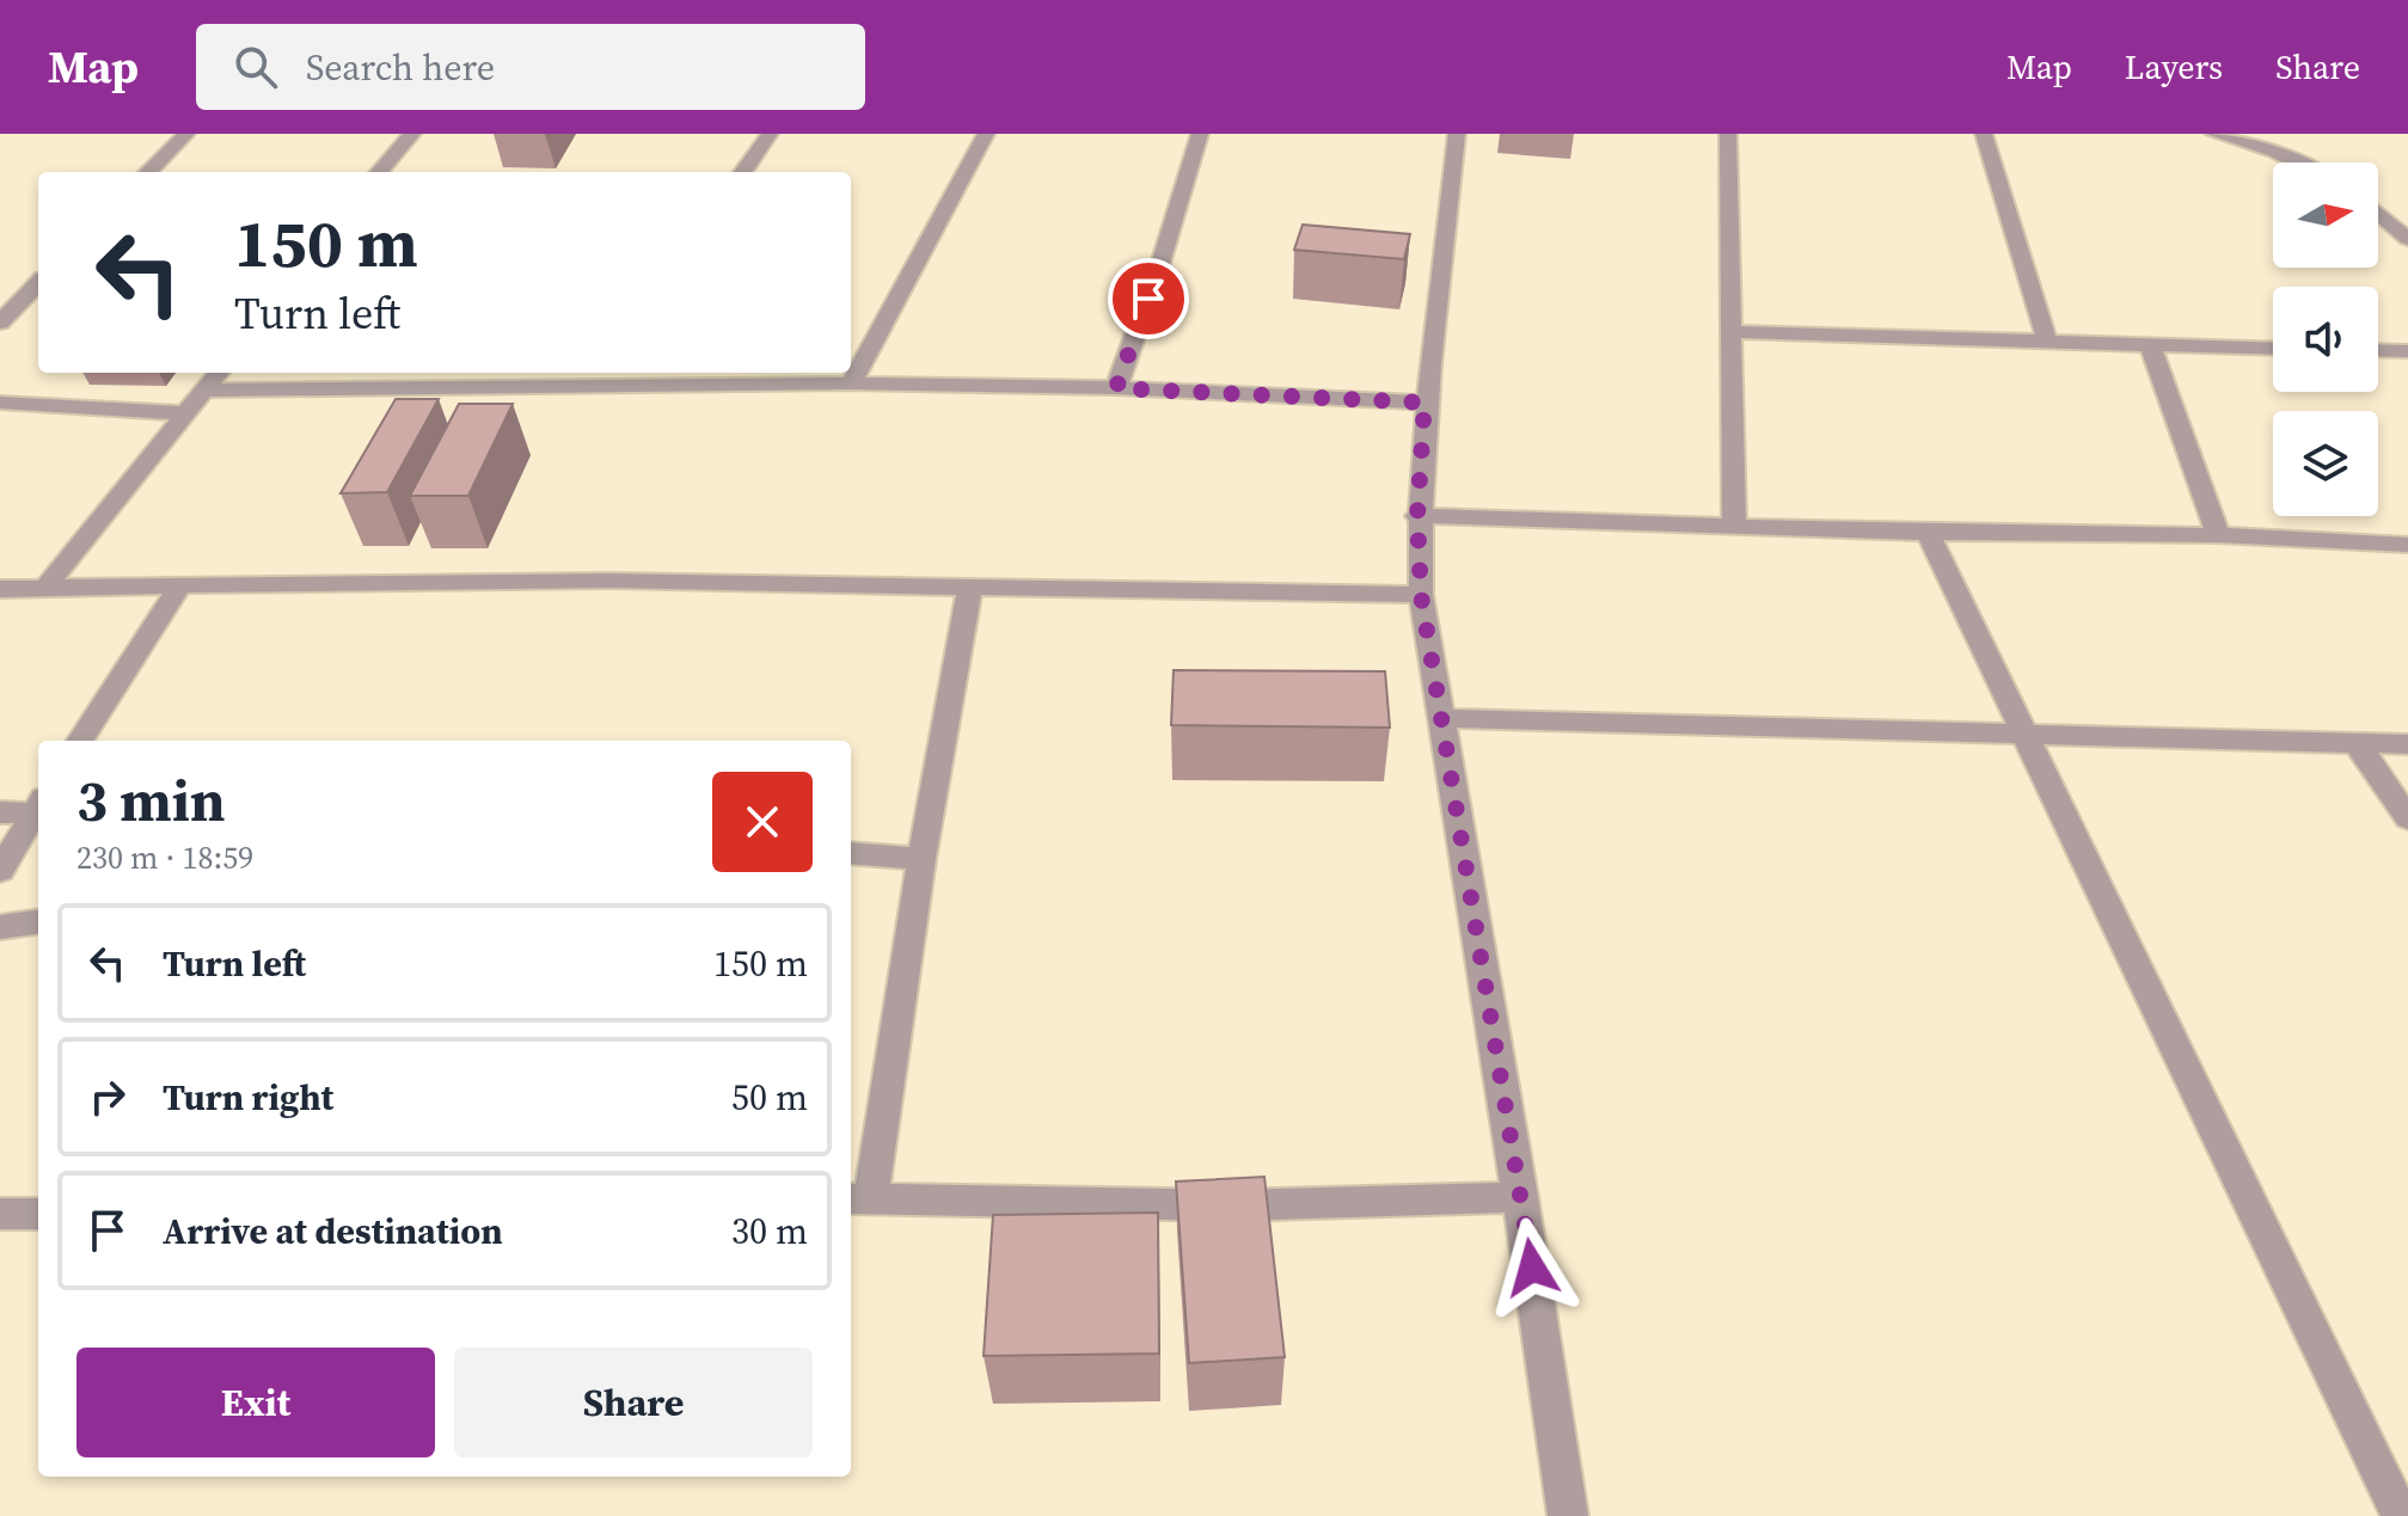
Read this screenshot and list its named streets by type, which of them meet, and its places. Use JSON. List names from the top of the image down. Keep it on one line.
{"north":"right","page":{"header":"Map","search":"Search here","nav":["Map","Layers","Share"],"turn":["150 m","Turn left"],"heading":["3 min","230 m · 18:59"],"list":[{"name":"Turn left","value":"150 m"},{"name":"Turn right","value":"50 m"},{"name":"Arrive at destination","value":"30 m"}],"buttons":["Exit","Share"]}}
